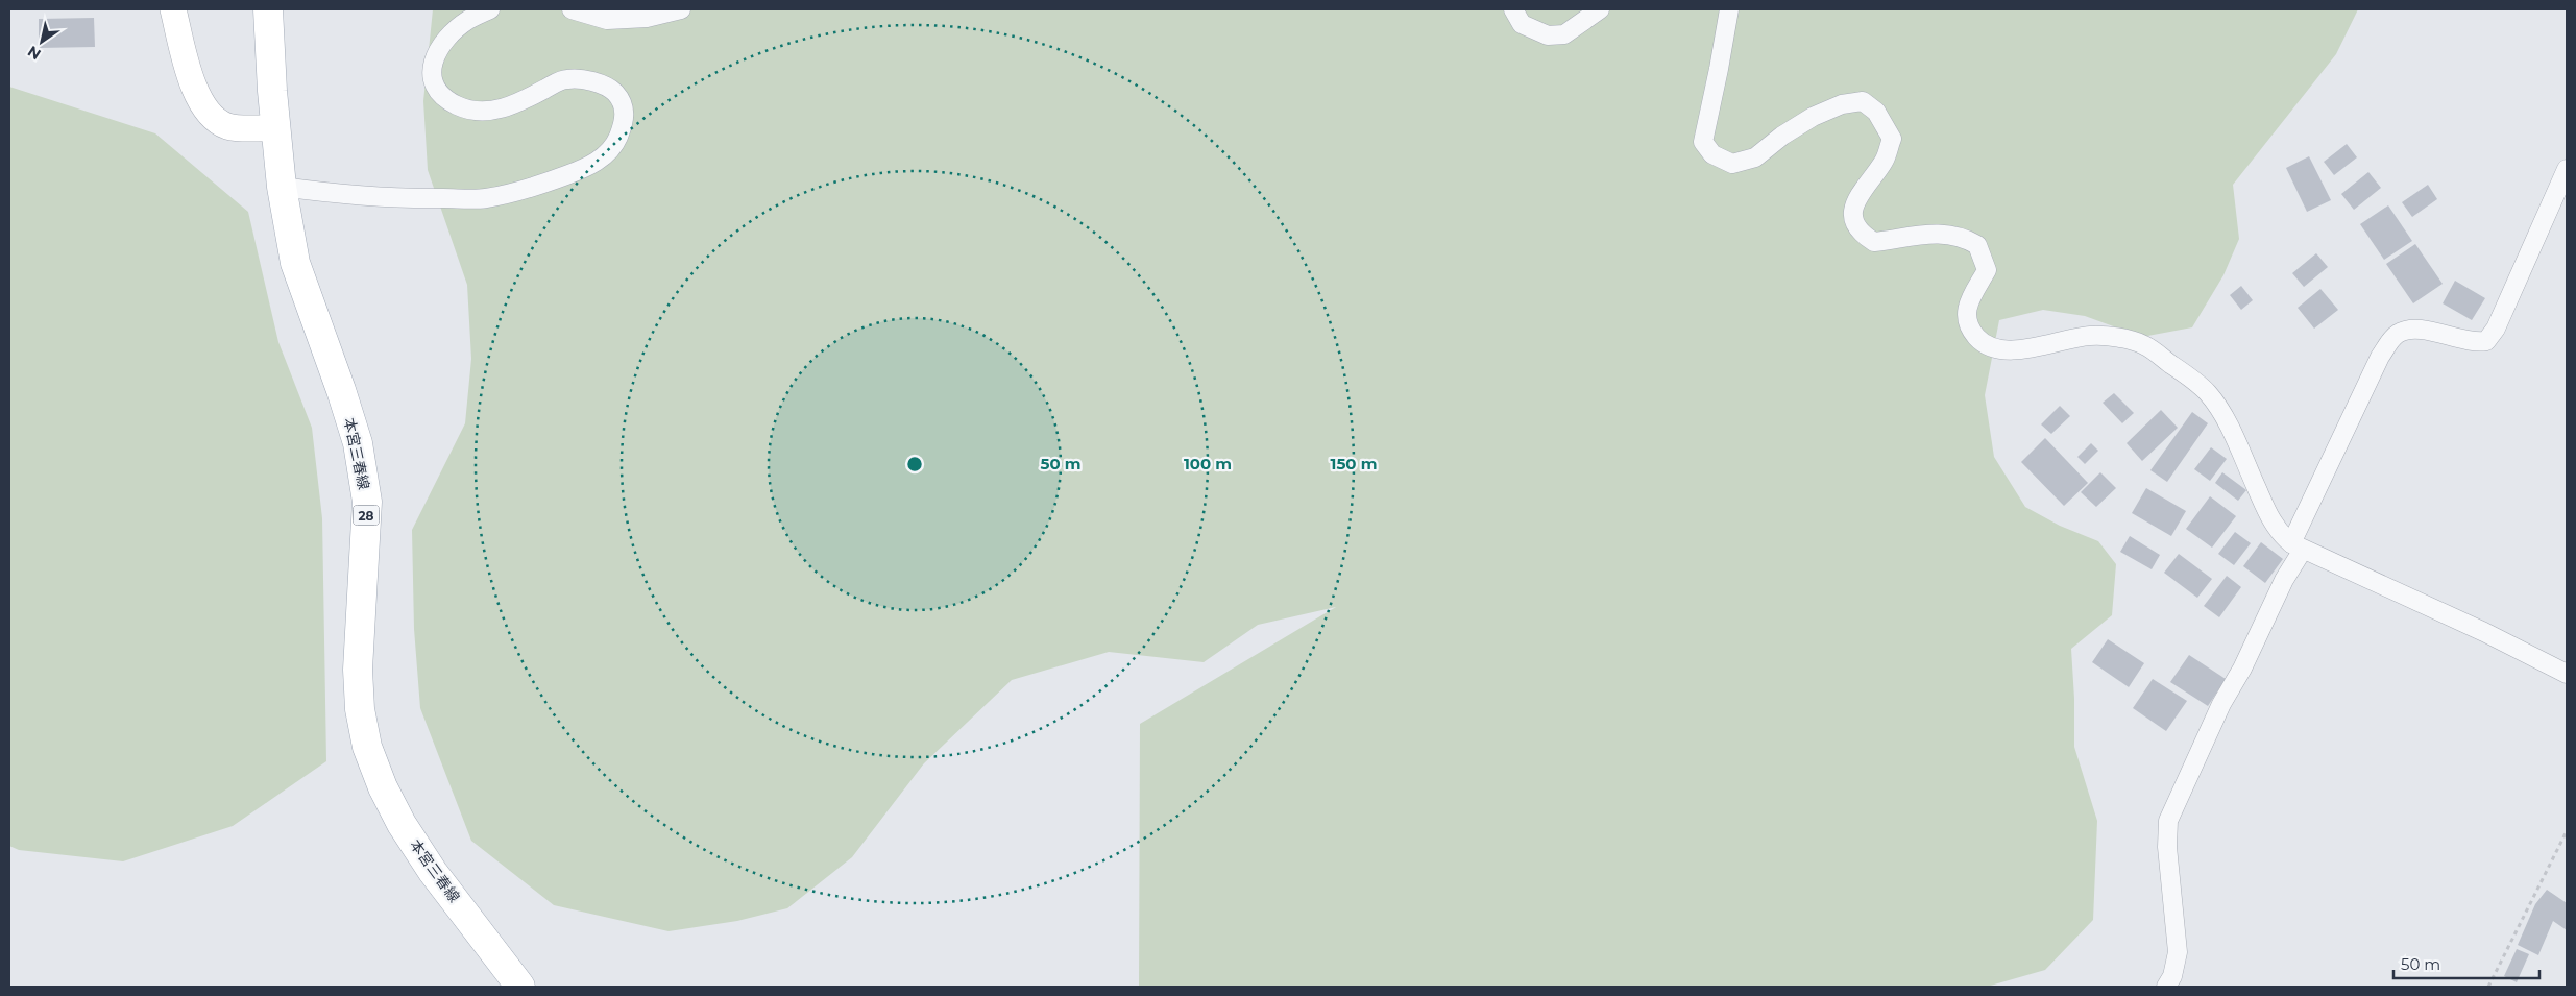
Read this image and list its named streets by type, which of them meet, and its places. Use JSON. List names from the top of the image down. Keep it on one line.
{"streets":{"main road":["本宮三春線","28"]},"scale_bar":"50 m","north":"bottom left","rings":["50 m","100 m","150 m"]}
